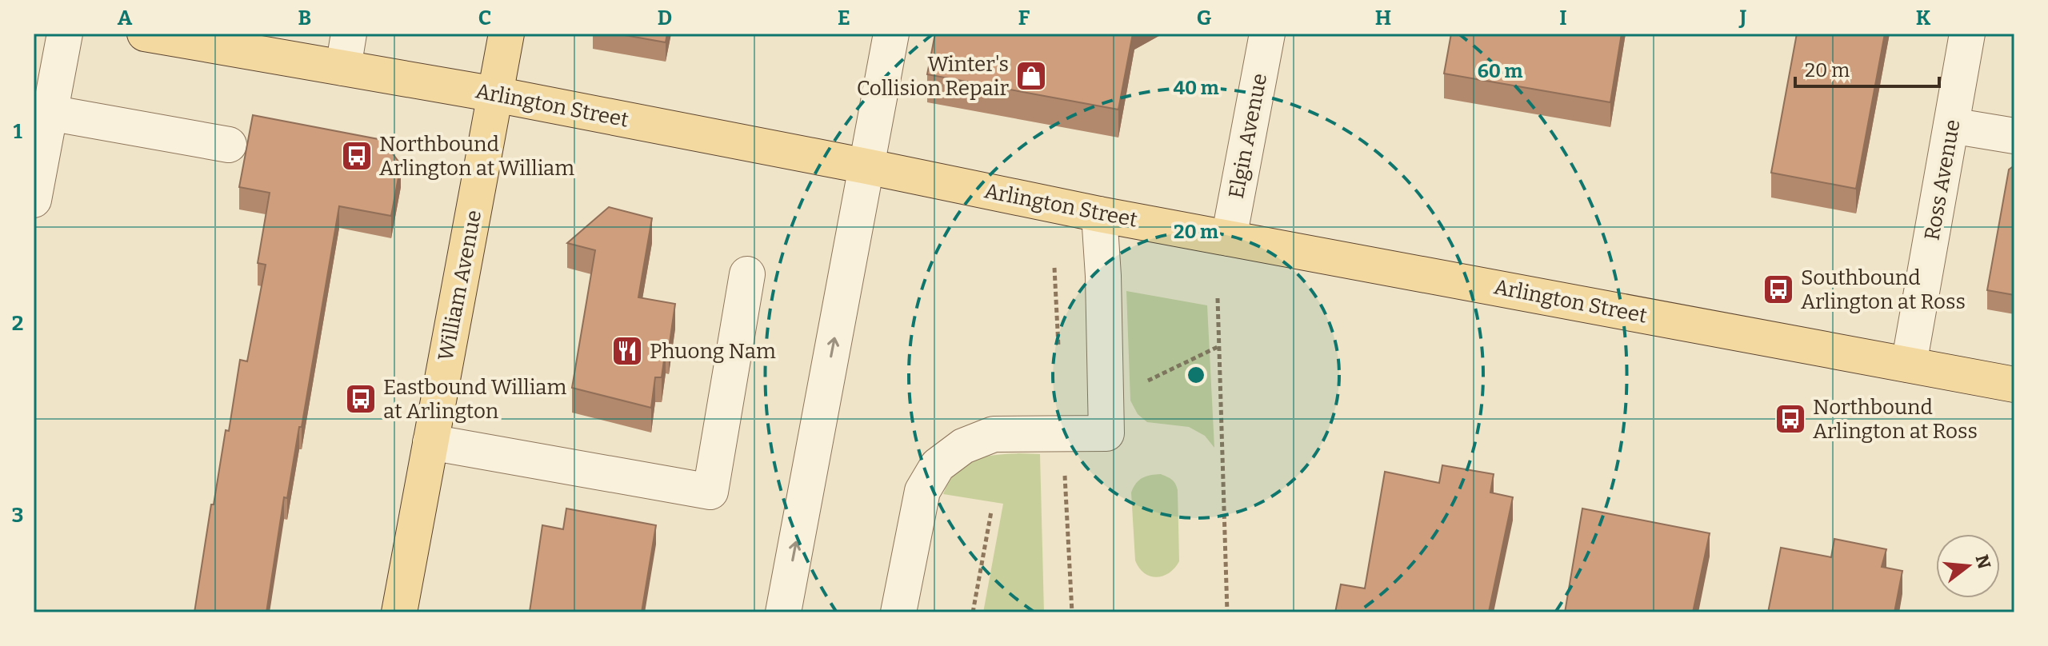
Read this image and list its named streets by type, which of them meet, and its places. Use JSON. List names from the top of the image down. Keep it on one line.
{"streets":{"main road":["Arlington Street","William Avenue"],"street":["Elgin Avenue","Ross Avenue"]},"crossings":[["Arlington Street","Elgin Avenue"],["Arlington Street","Ross Avenue"],["Arlington Street","William Avenue"]],"places":{"shop":["Winter's Collision Repair"],"bus stop":["Northbound Arlington at William","Southbound Arlington at Ross","Eastbound William at Arlington","Northbound Arlington at Ross"],"restaurant":["Phuong Nam"]},"scale_bar":"20 m","north":"right","grid":{"columns":["A","B","C","D","E","F","G","H","I","J","K"],"rows":["1","2","3"]},"rings":["60 m","40 m","20 m"]}
